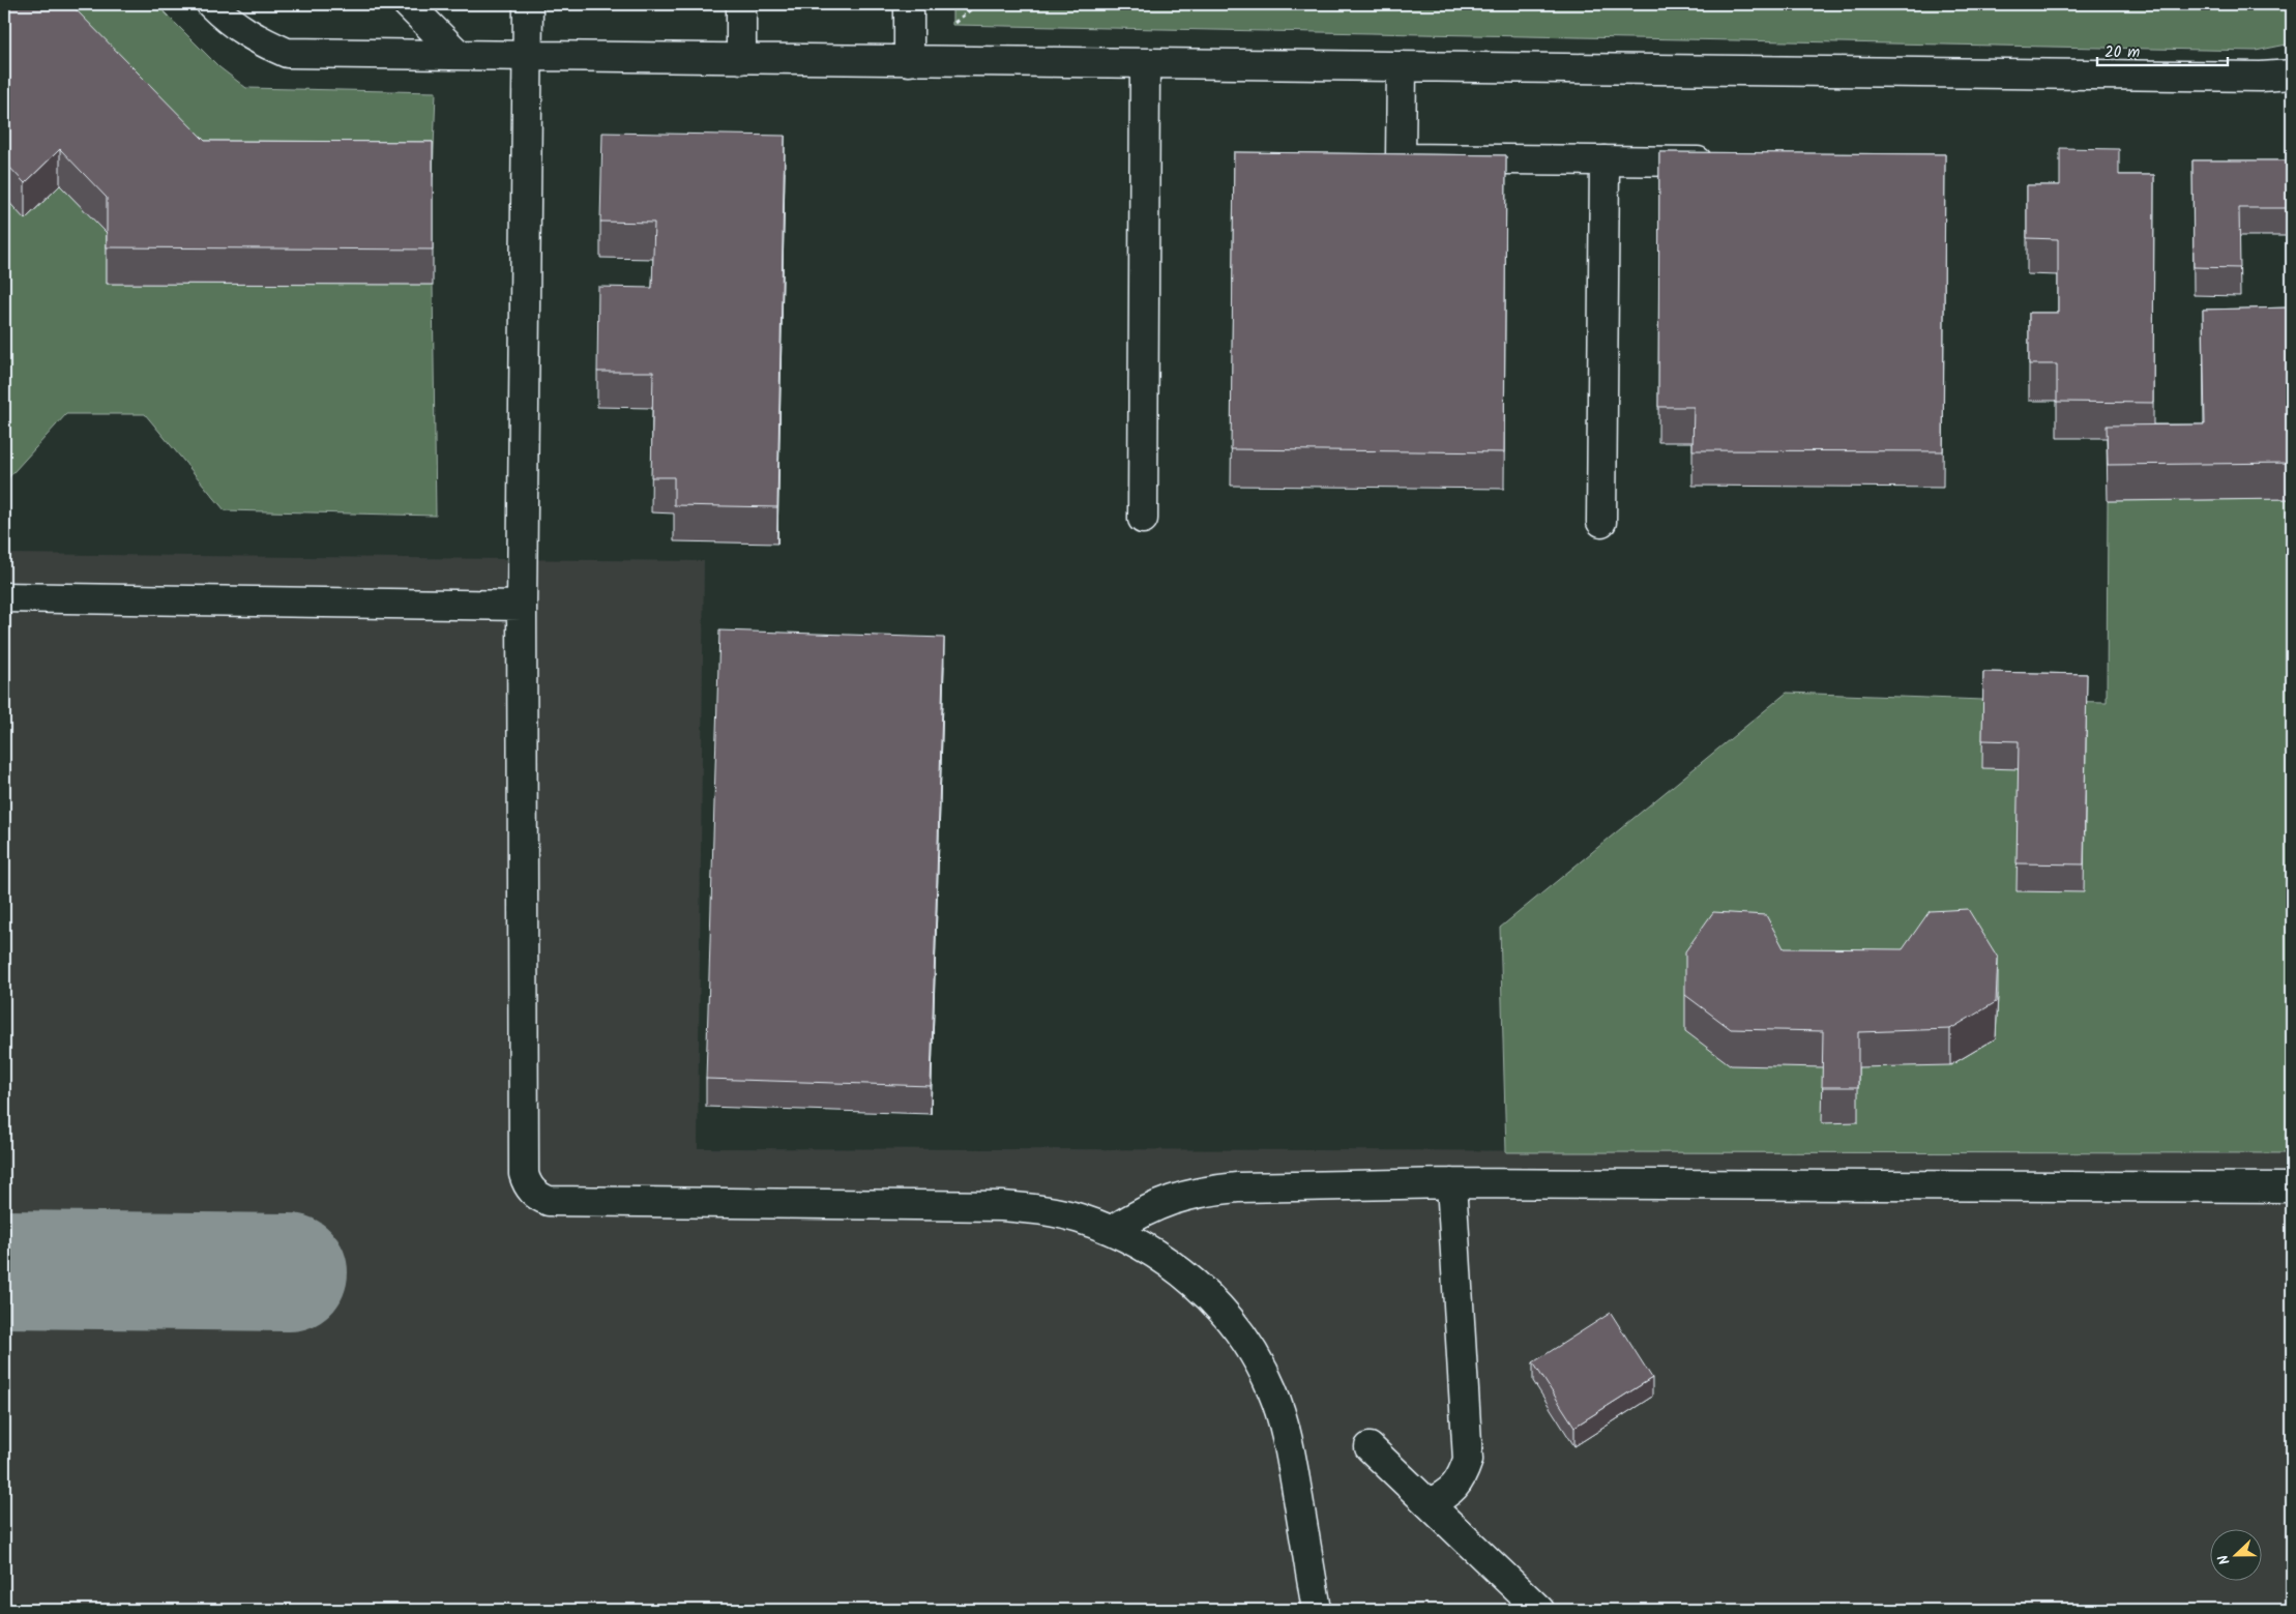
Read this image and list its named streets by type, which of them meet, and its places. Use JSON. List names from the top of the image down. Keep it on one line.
{"scale_bar":"20 m","north":"left"}
